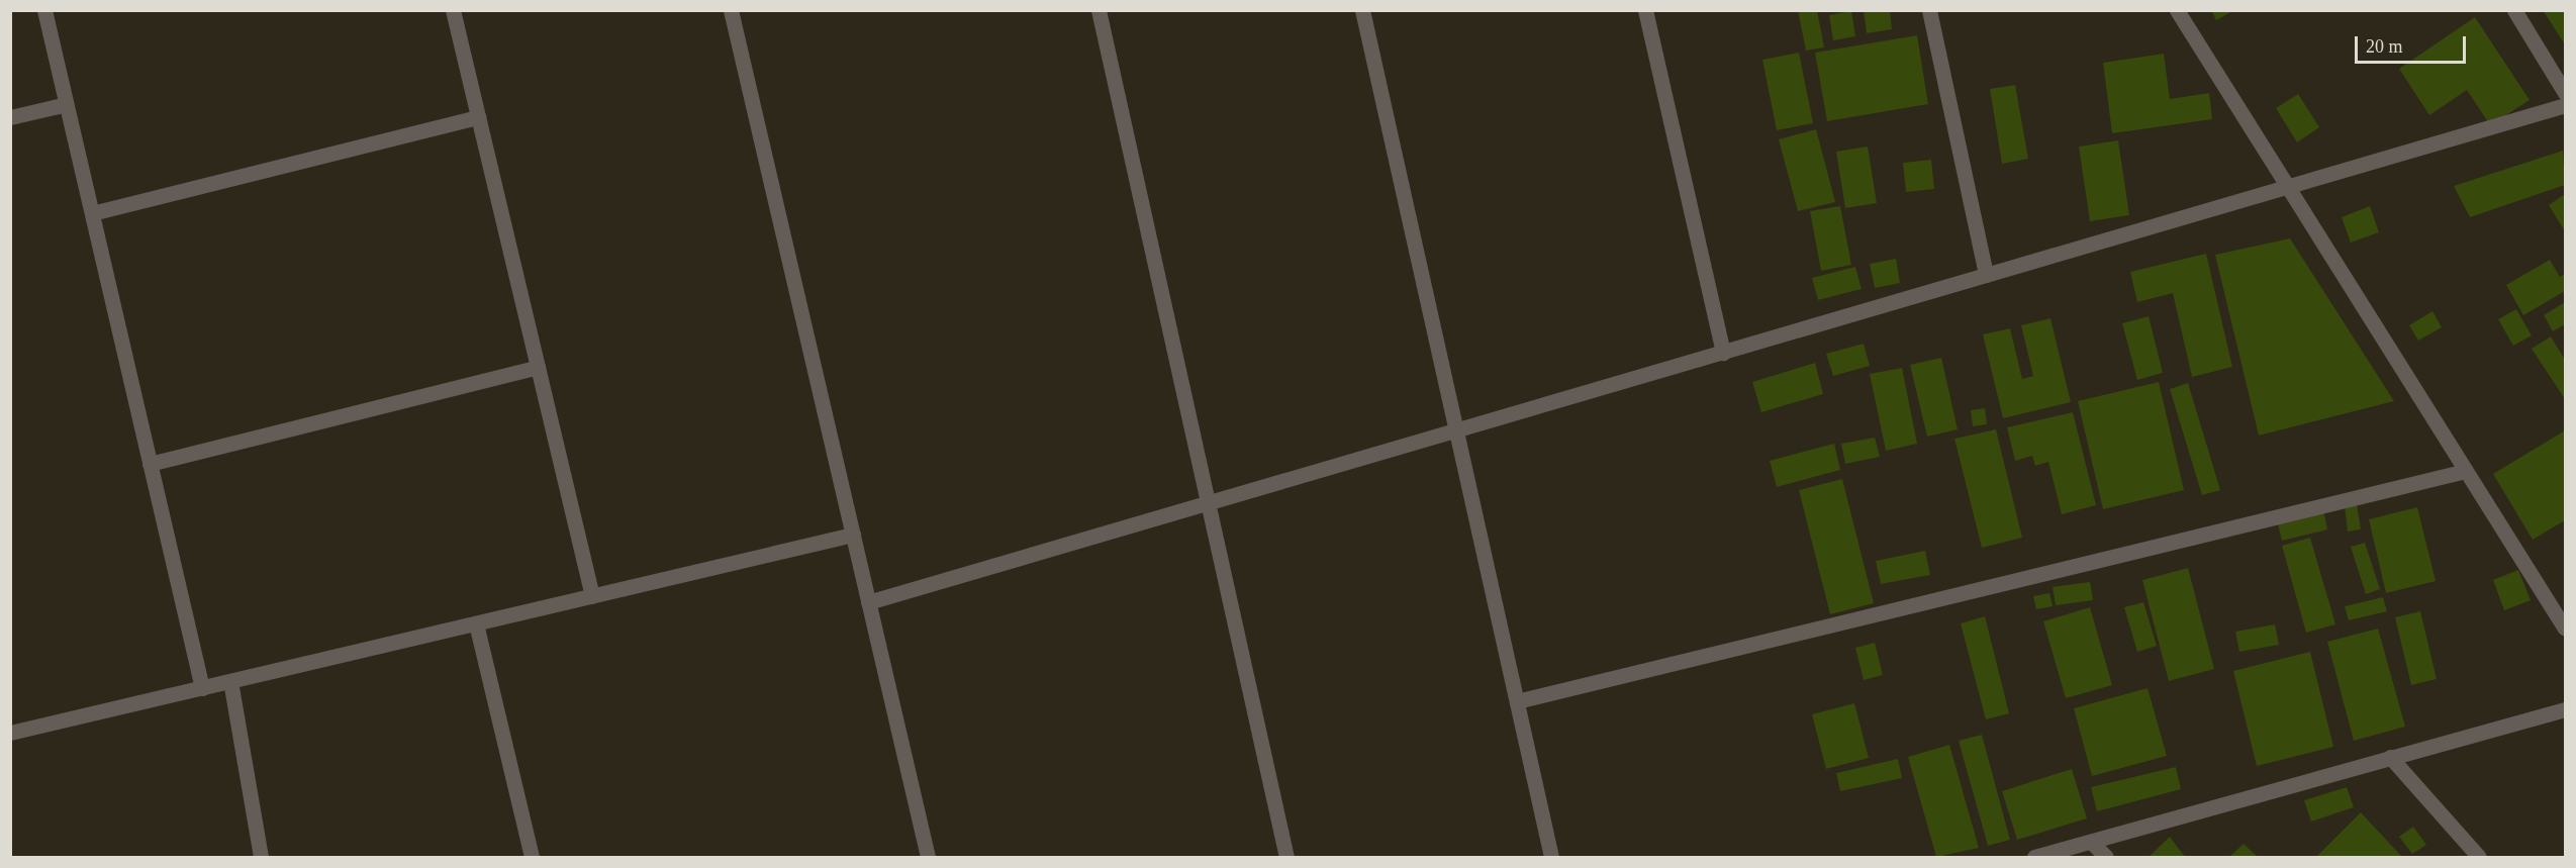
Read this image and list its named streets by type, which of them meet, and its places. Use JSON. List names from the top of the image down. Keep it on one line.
{"scale_bar":"20 m"}
